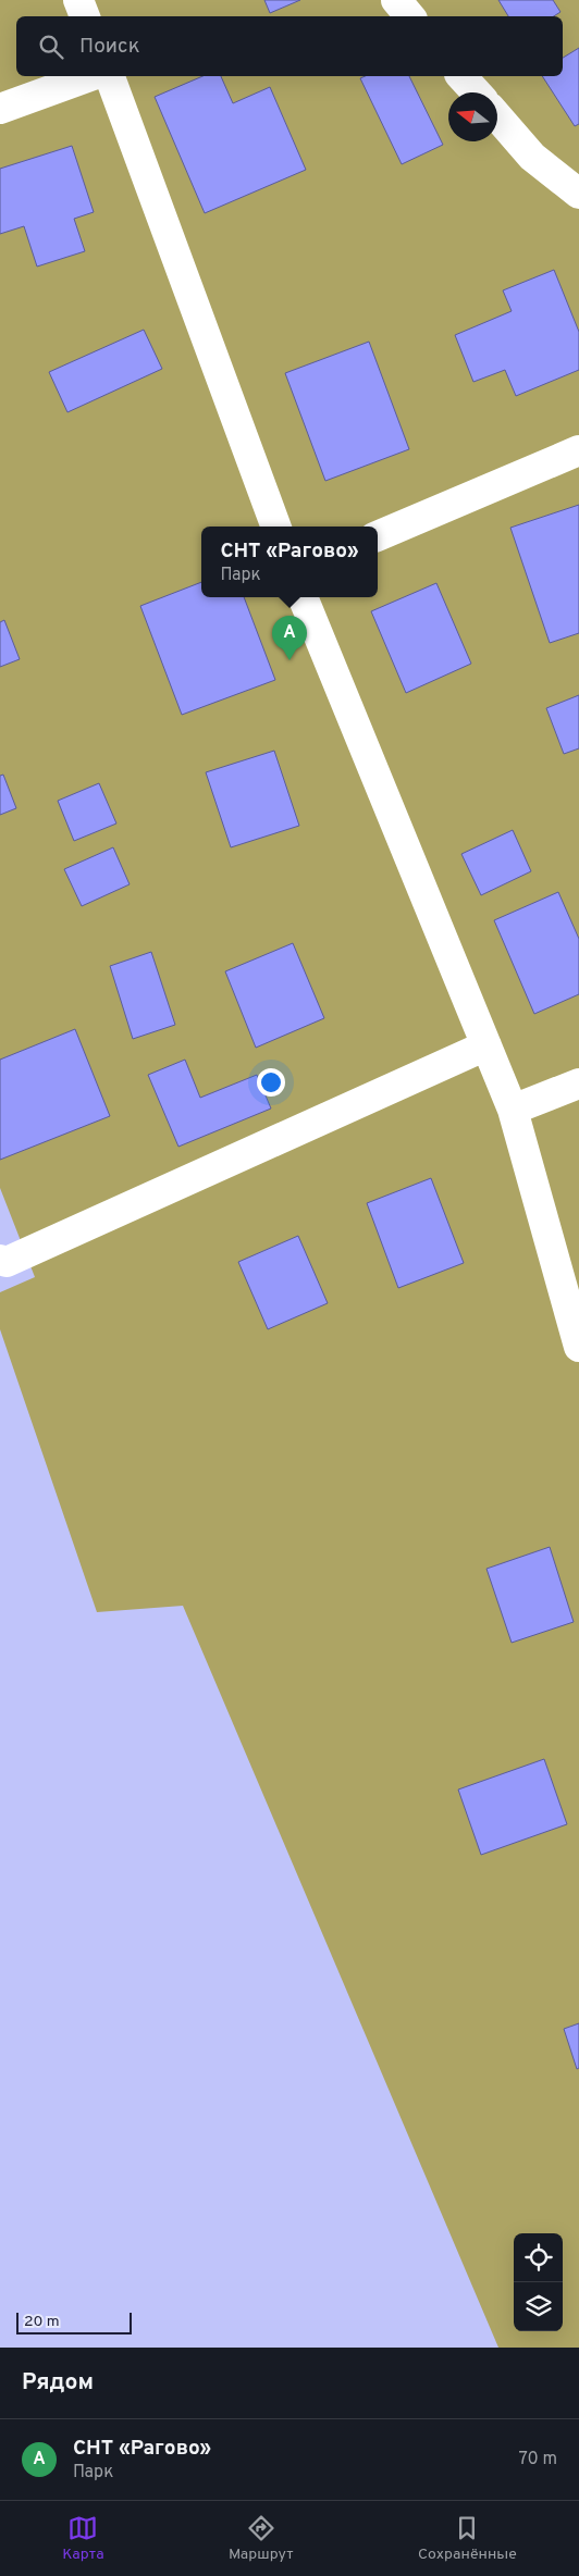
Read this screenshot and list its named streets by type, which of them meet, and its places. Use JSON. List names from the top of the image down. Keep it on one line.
{"scale_bar":"20 m","north":"left","page":{"search":"Поиск","popup":["СНТ «Рагово»","Парк"],"pins":"A","scale":"20 m","heading":"Рядом","list":[{"mark":"A","name":"СНТ «Рагово»","note":"Парк","value":"70 m"}],"nav":["Карта","Маршрут","Сохранённые"]}}
